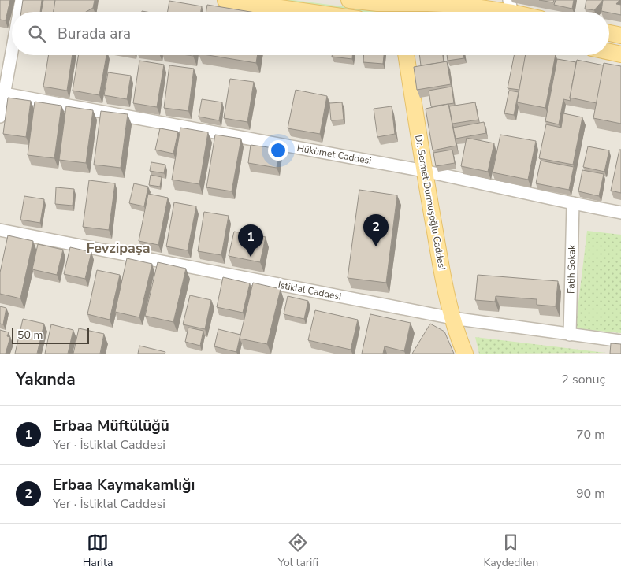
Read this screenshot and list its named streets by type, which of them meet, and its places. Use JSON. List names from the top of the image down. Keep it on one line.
{"streets":{"main road":["Dr. Sermet Durmuşoğlu Caddesi"],"street":["Hükümet Caddesi","Fatih Sokak","İstiklal Caddesi"]},"crossings":[["Hükümet Caddesi","Dr. Sermet Durmuşoğlu Caddesi"],["Hükümet Caddesi","Fatih Sokak"],["Dr. Sermet Durmuşoğlu Caddesi","İstiklal Caddesi"],["Fatih Sokak","İstiklal Caddesi"]],"districts":["Fevzipaşa"],"scale_bar":"50 m","page":{"search":"Burada ara","pins":["2","1"],"scale":"50 m","heading":["Yakında","2 sonuç"],"list":[{"mark":"1","name":"Erbaa Müftülüğü","note":"Yer · İstiklal Caddesi","value":"70 m"},{"mark":"2","name":"Erbaa Kaymakamlığı","note":"Yer · İstiklal Caddesi","value":"90 m"}],"nav":["Harita","Yol tarifi","Kaydedilen"]}}
